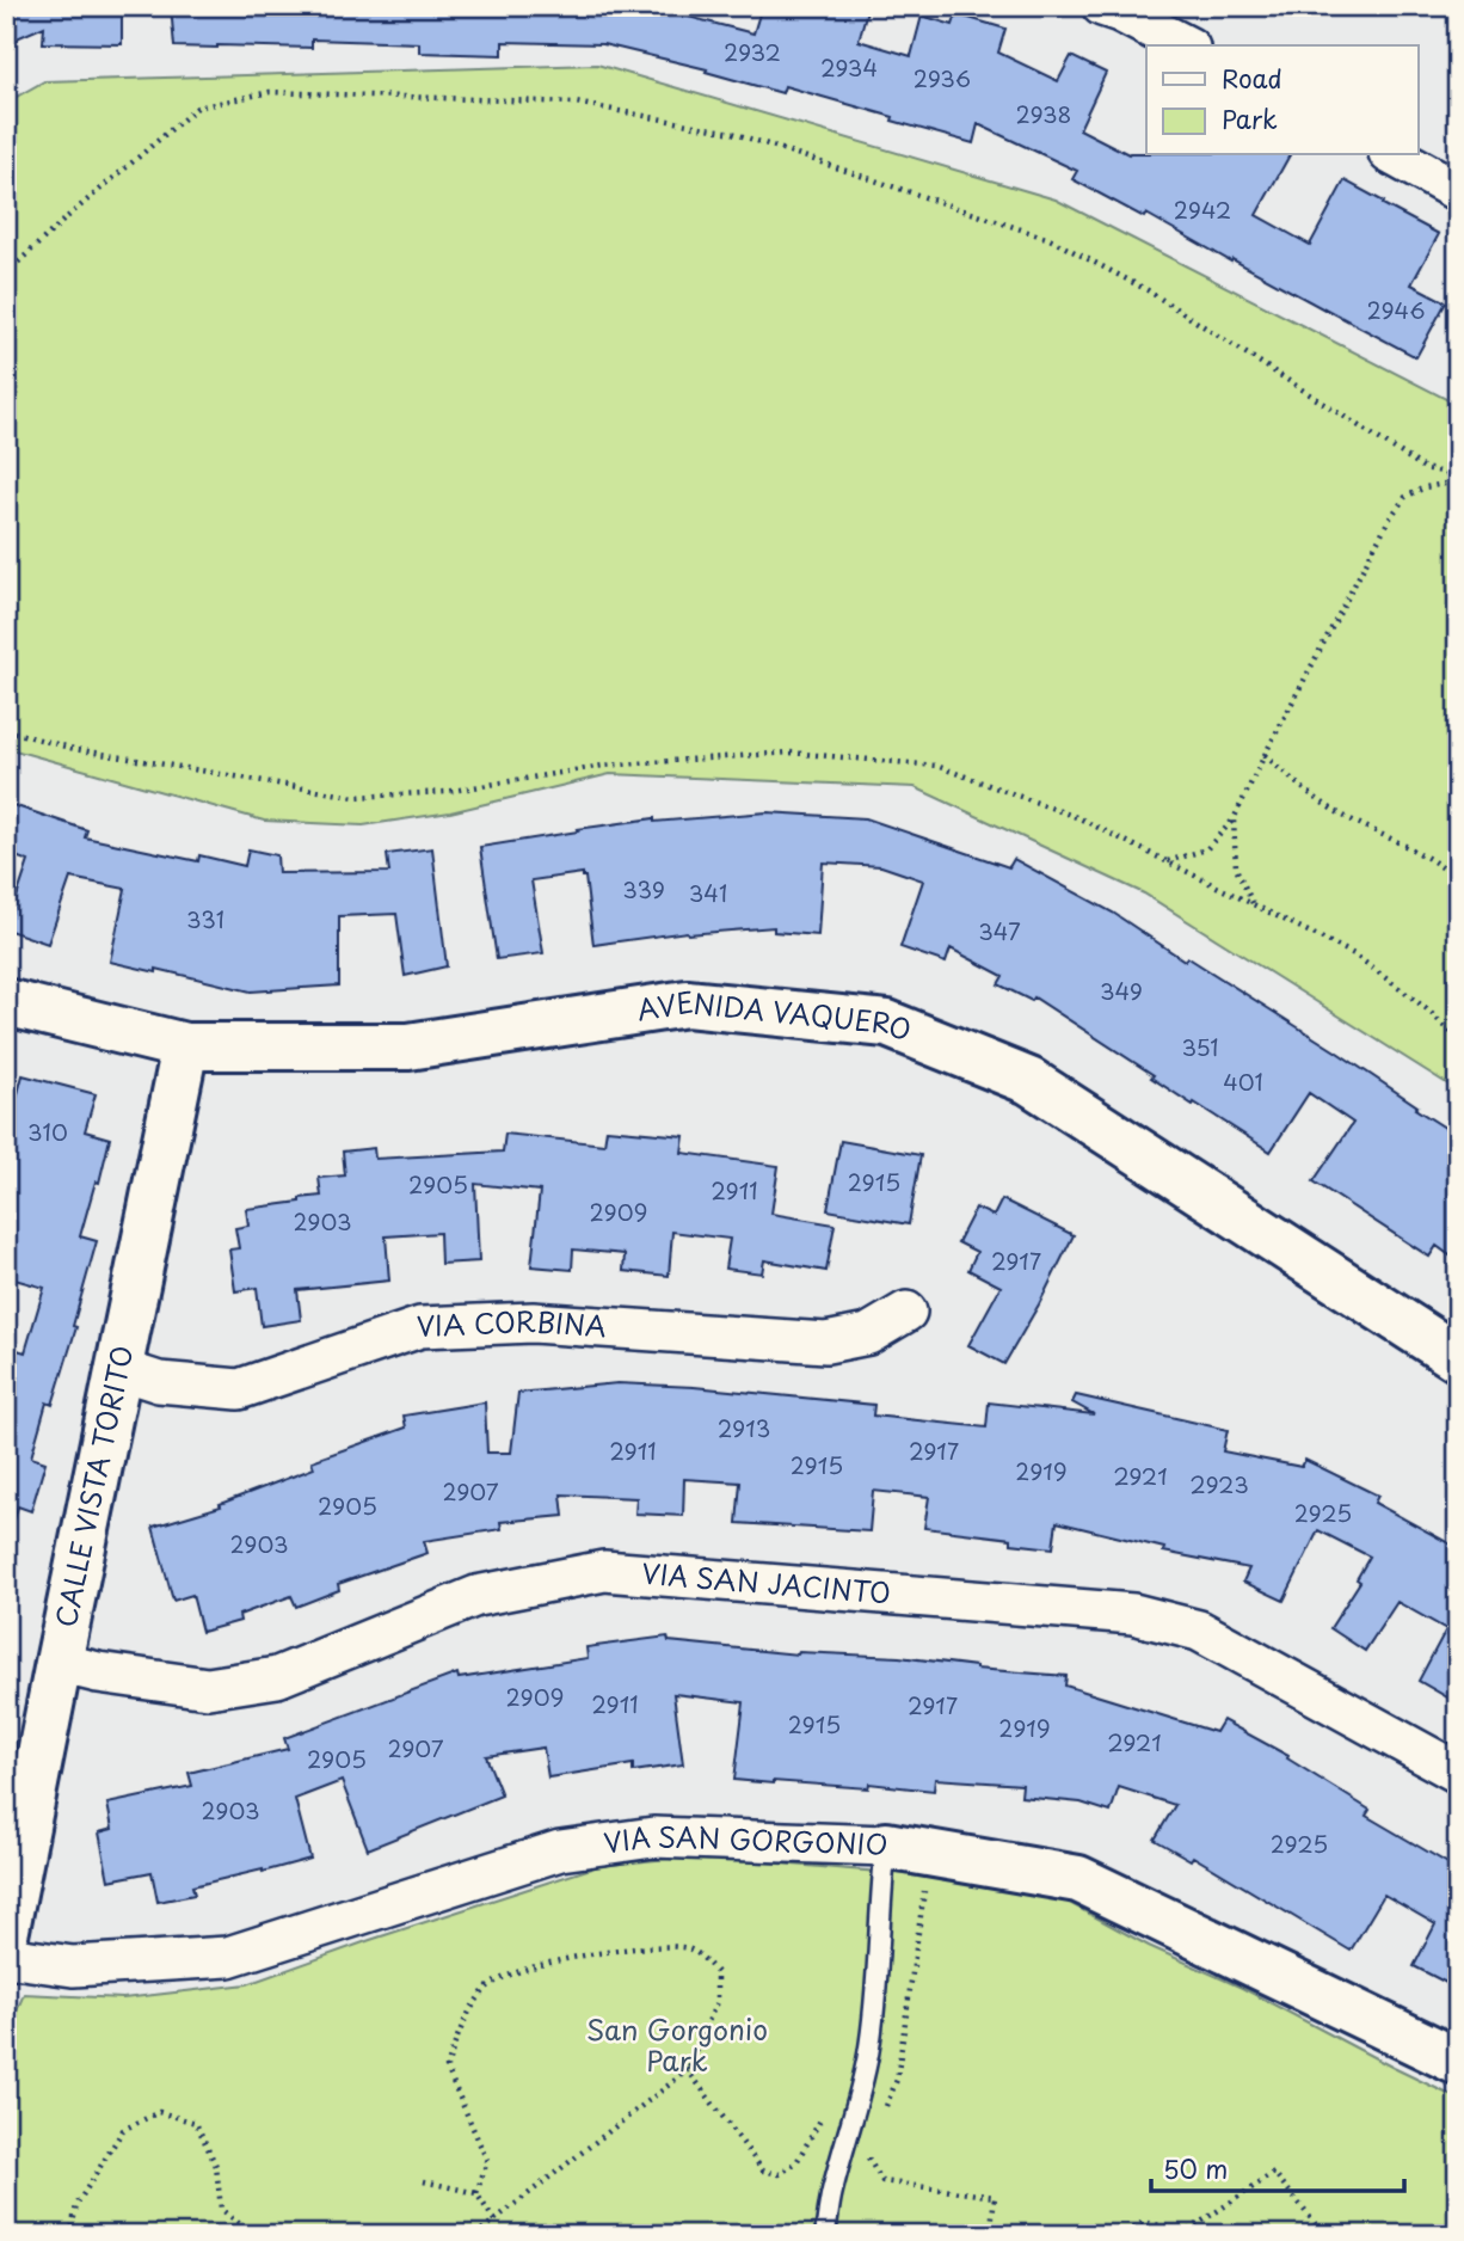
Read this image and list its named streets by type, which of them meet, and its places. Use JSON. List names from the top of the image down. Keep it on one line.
{"streets":{"main road":["AVENIDA VAQUERO","CALLE VISTA TORITO","VIA SAN GORGONIO"],"street":["VIA CORBINA","VIA SAN JACINTO"]},"crossings":[["AVENIDA VAQUERO","CALLE VISTA TORITO"],["VIA CORBINA","CALLE VISTA TORITO"],["CALLE VISTA TORITO","VIA SAN JACINTO"]],"parks":["San Gorgonio Park"],"house_numbers":["2932","2934","2936","2938","2942","2946","339","341","331","347","349","351","401","310","2915","2905","2911","2909","2903","2917","2913","2911","2917","2915","2919","2921","2923","2907","2905","2925","2903","2909","2911","2917","2915","2919","2921","2907","2905","2903","2925"],"legend":["Road","Park"],"scale_bar":"50 m"}
